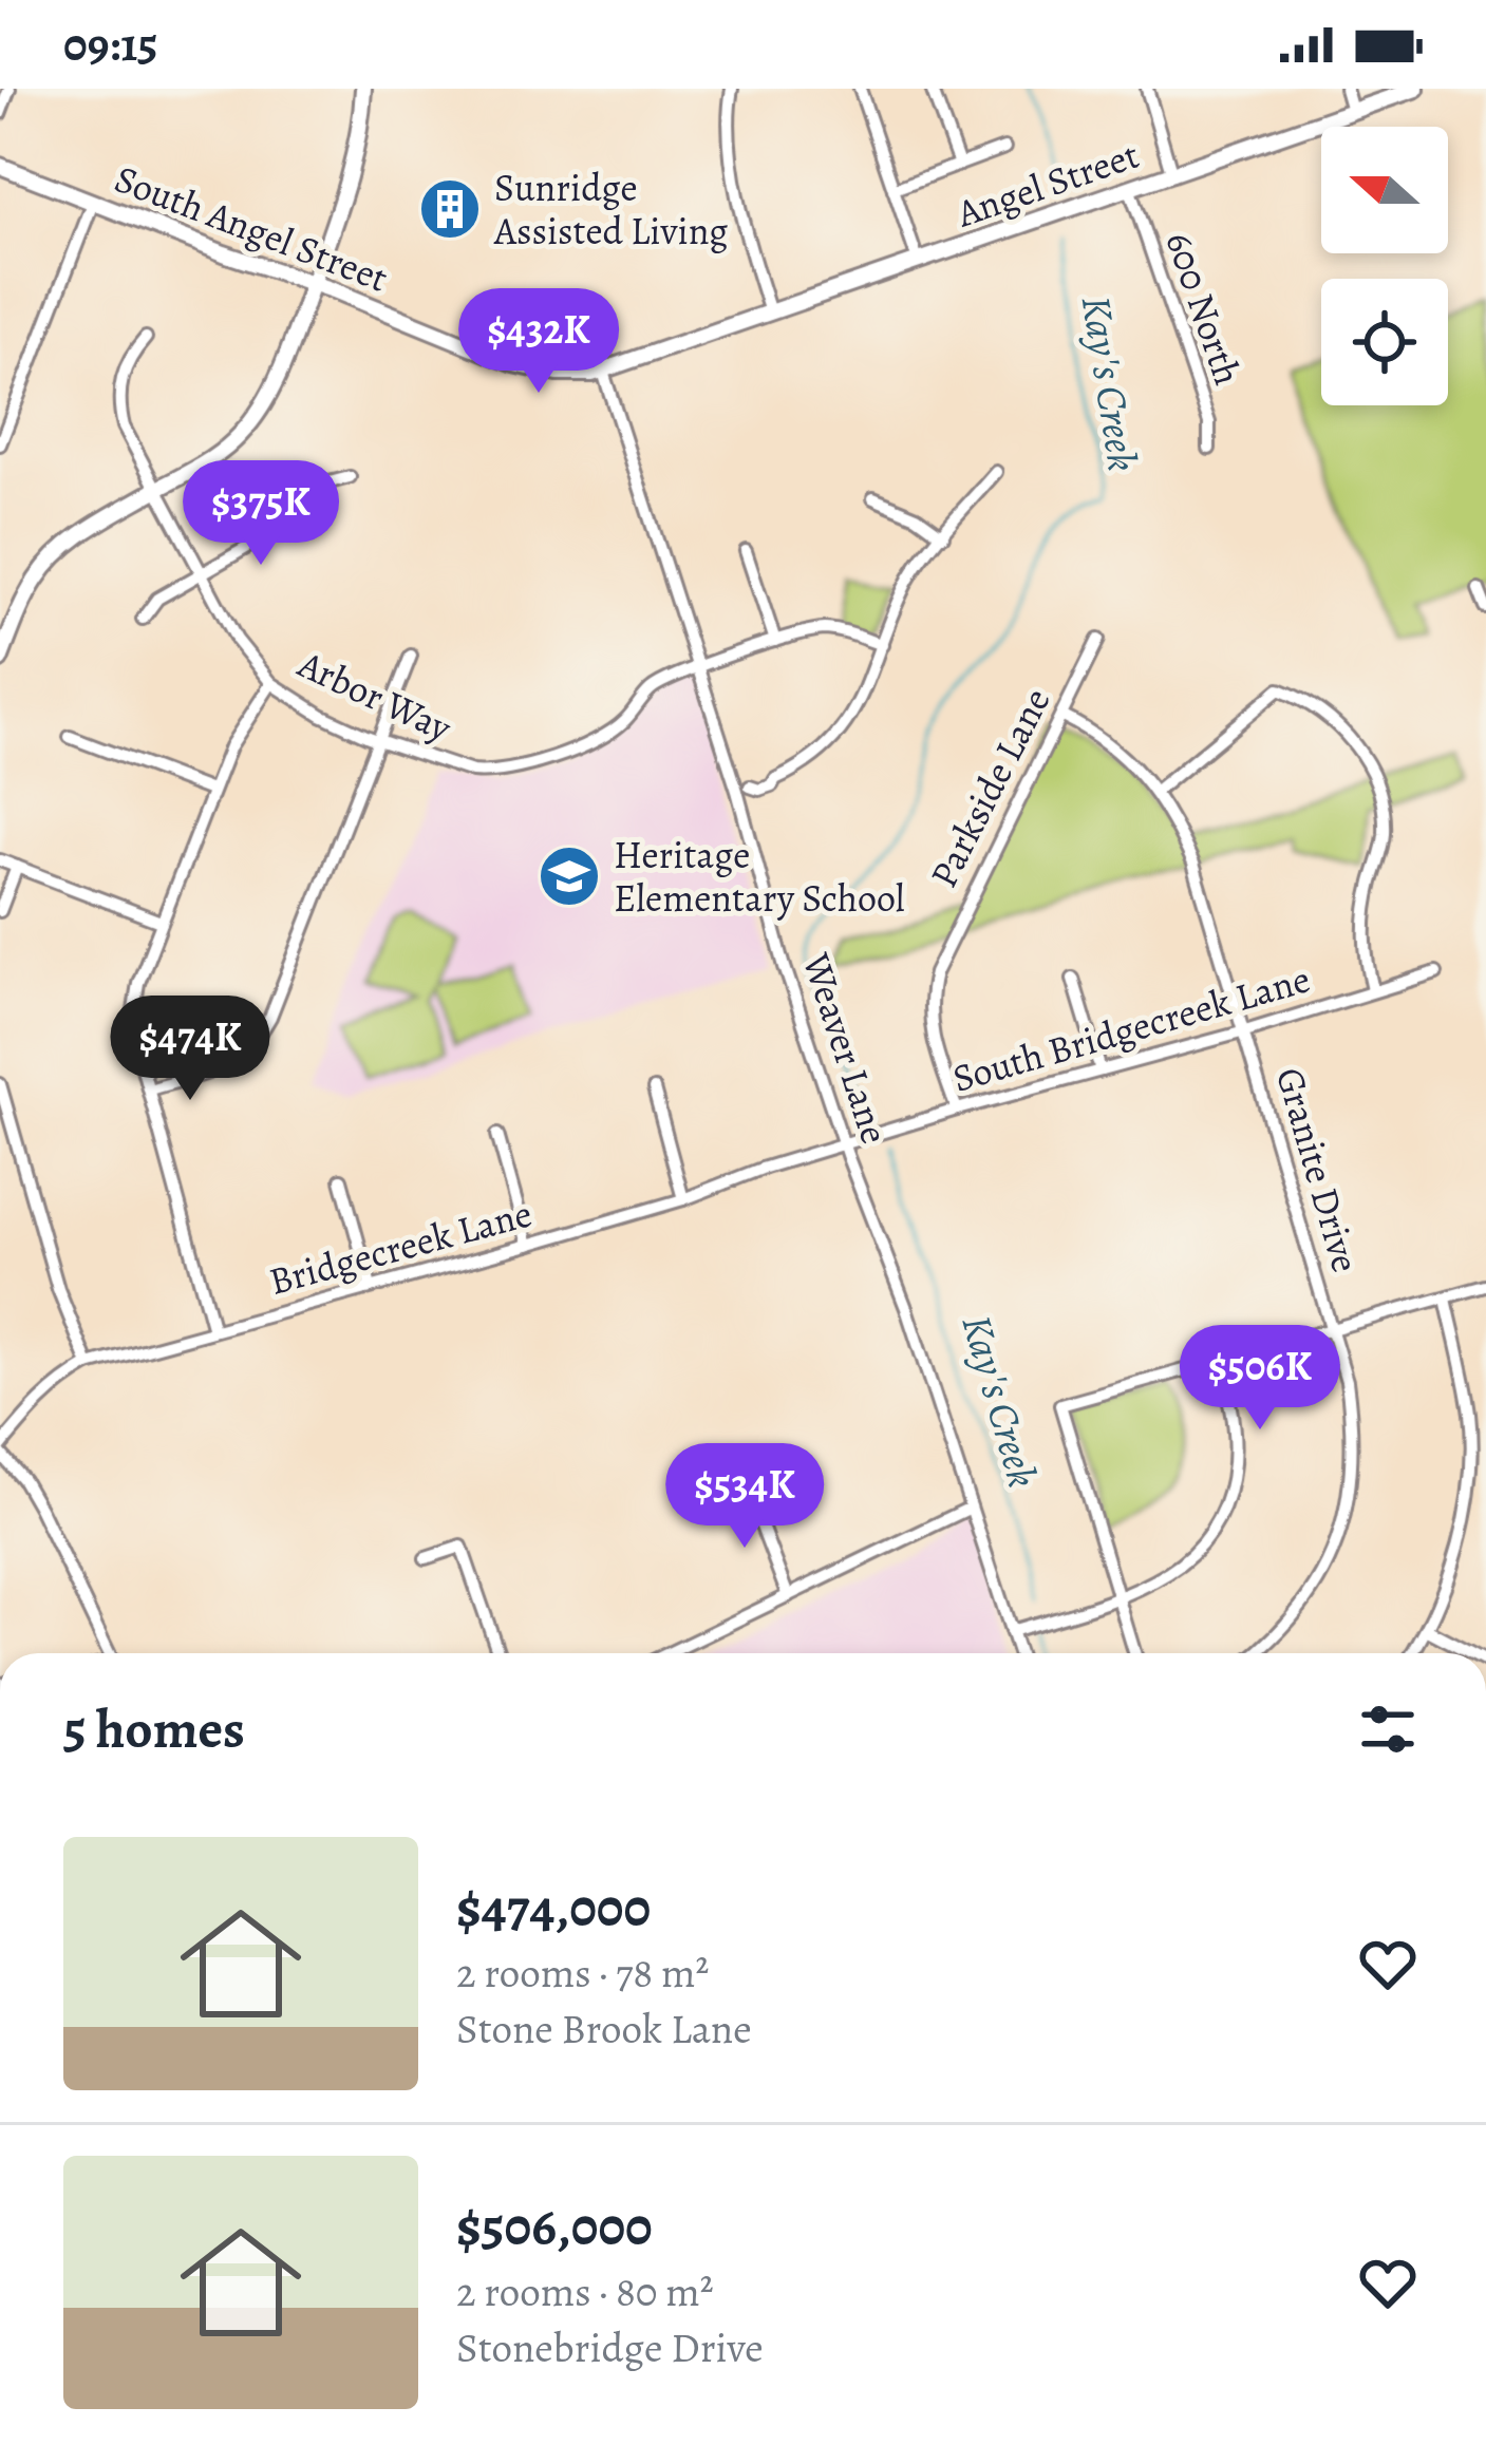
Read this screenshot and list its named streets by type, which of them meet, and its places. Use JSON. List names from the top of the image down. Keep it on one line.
{"streets":{"main road":["Angel Street","South Angel Street"],"street":["600 North","Arbor Way","Parkside Lane","South Bridgecreek Lane","Weaver Lane","Granite Drive","Bridgecreek Lane"]},"crossings":[["Angel Street","South Angel Street"],["Angel Street","600 North"],["South Angel Street","Weaver Lane"],["Arbor Way","Weaver Lane"],["Parkside Lane","South Bridgecreek Lane"],["Parkside Lane","Granite Drive"],["South Bridgecreek Lane","Weaver Lane"],["South Bridgecreek Lane","Granite Drive"],["South Bridgecreek Lane","Bridgecreek Lane"],["Weaver Lane","Bridgecreek Lane"]],"water":["Kay's Creek"],"places":{"building":["Sunridge Assisted Living"],"school or university":["Heritage Elementary School"]},"north":"left","page":{"status":"09:15","price":["$432K","$375K","$474K","$506K","$534K"],"heading":"5 homes","list":[{"name":"$474,000","note":"2 rooms · 78 m² · Stone Brook Lane"},{"name":"$506,000","note":"2 rooms · 80 m² · Stonebridge Drive"}]}}
